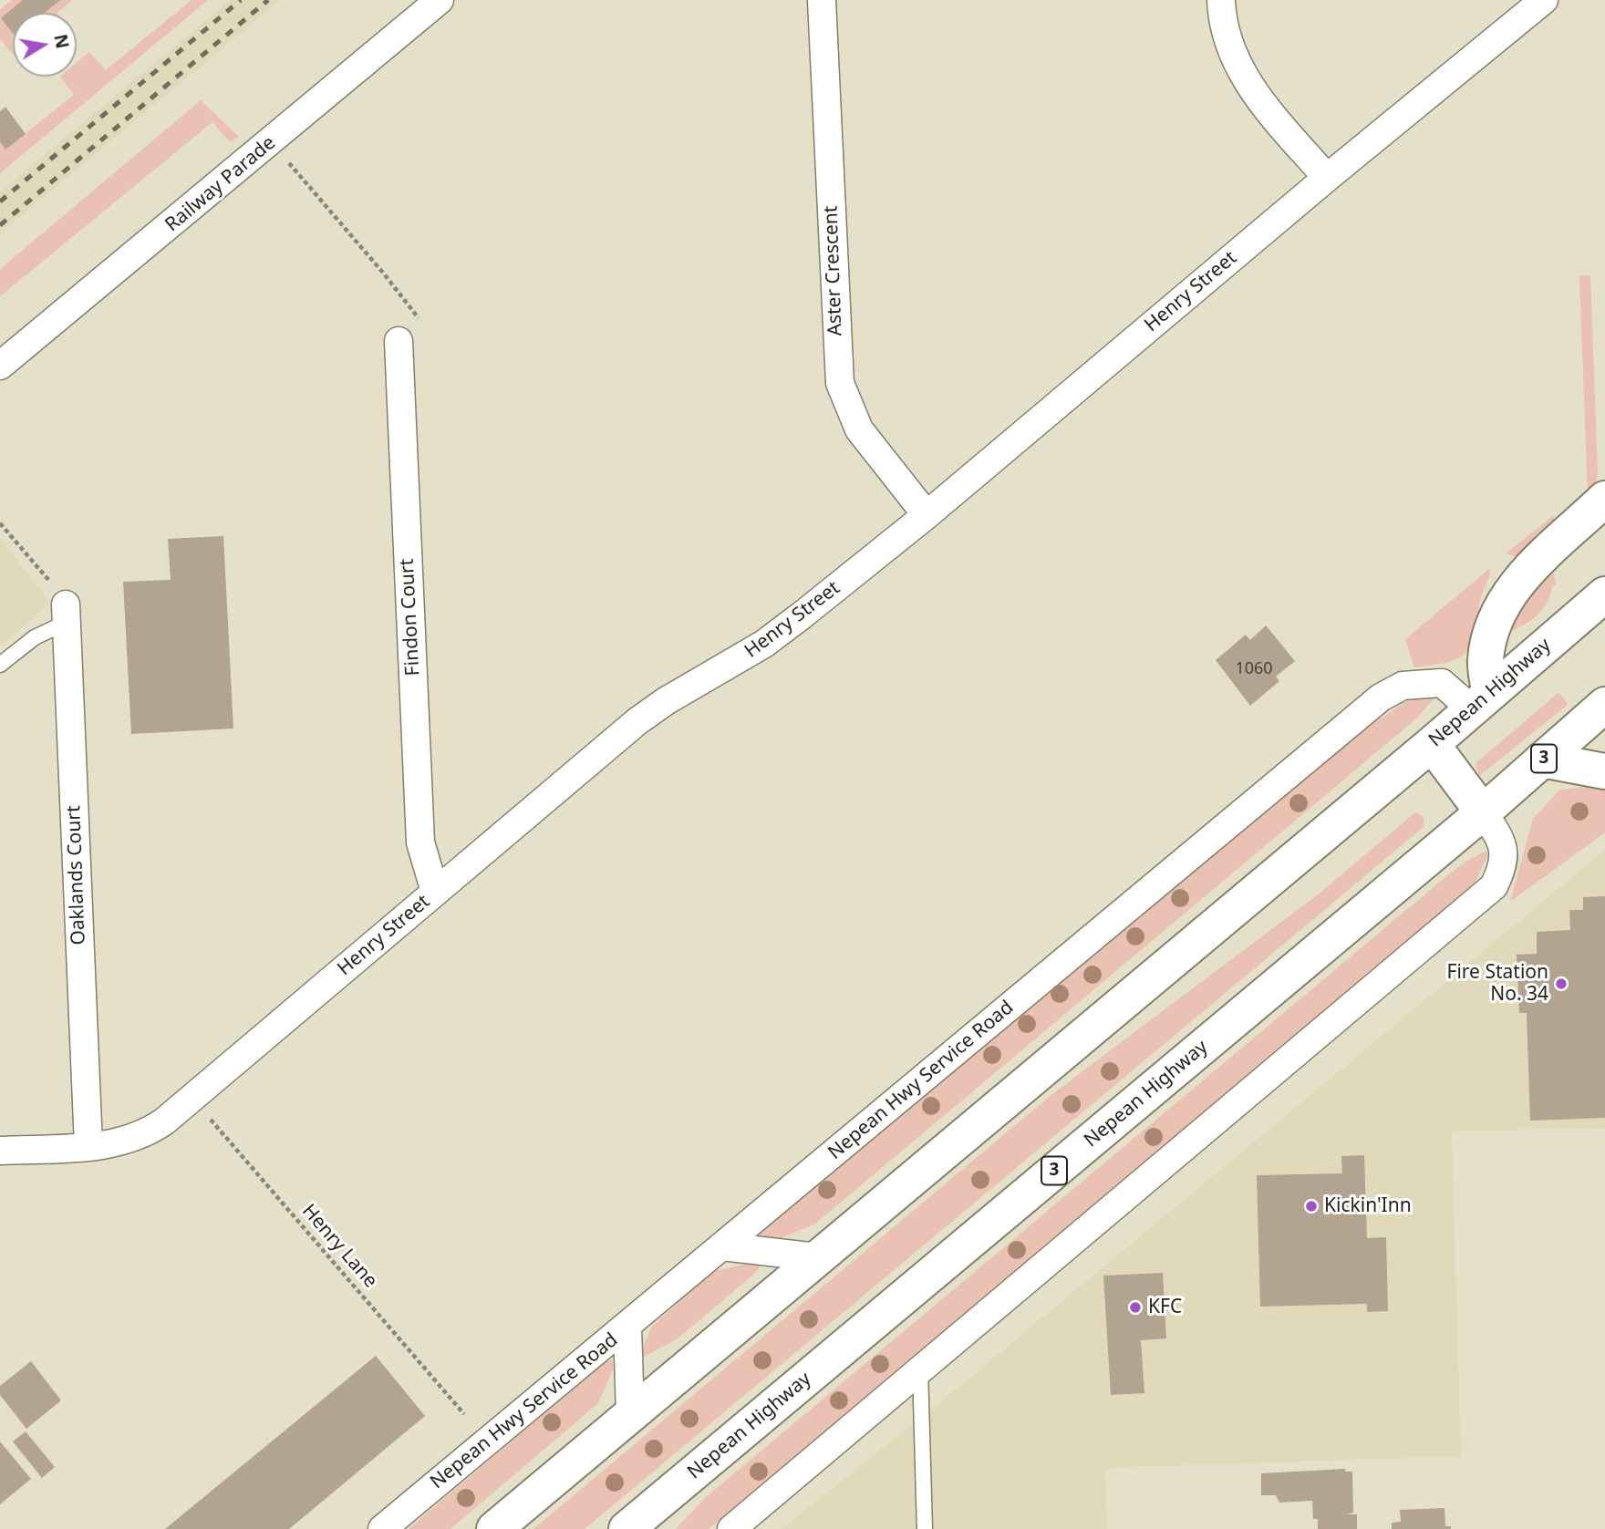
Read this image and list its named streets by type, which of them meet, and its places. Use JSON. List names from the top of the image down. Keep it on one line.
{"streets":{"main road":["Nepean Highway","3"],"street":["Railway Parade","Aster Crescent","Henry Street","Findon Court","Oaklands Court","Nepean Hwy Service Road"],"path":["Henry Lane"]},"crossings":[["Aster Crescent","Henry Street"],["Henry Street","Findon Court"],["Henry Street","Oaklands Court"],["Henry Street","Henry Lane"],["Nepean Highway","Nepean Hwy Service Road"]],"places":["Fire Station No. 34","Kickin'Inn","KFC"],"house_numbers":["1060"],"north":"right"}
